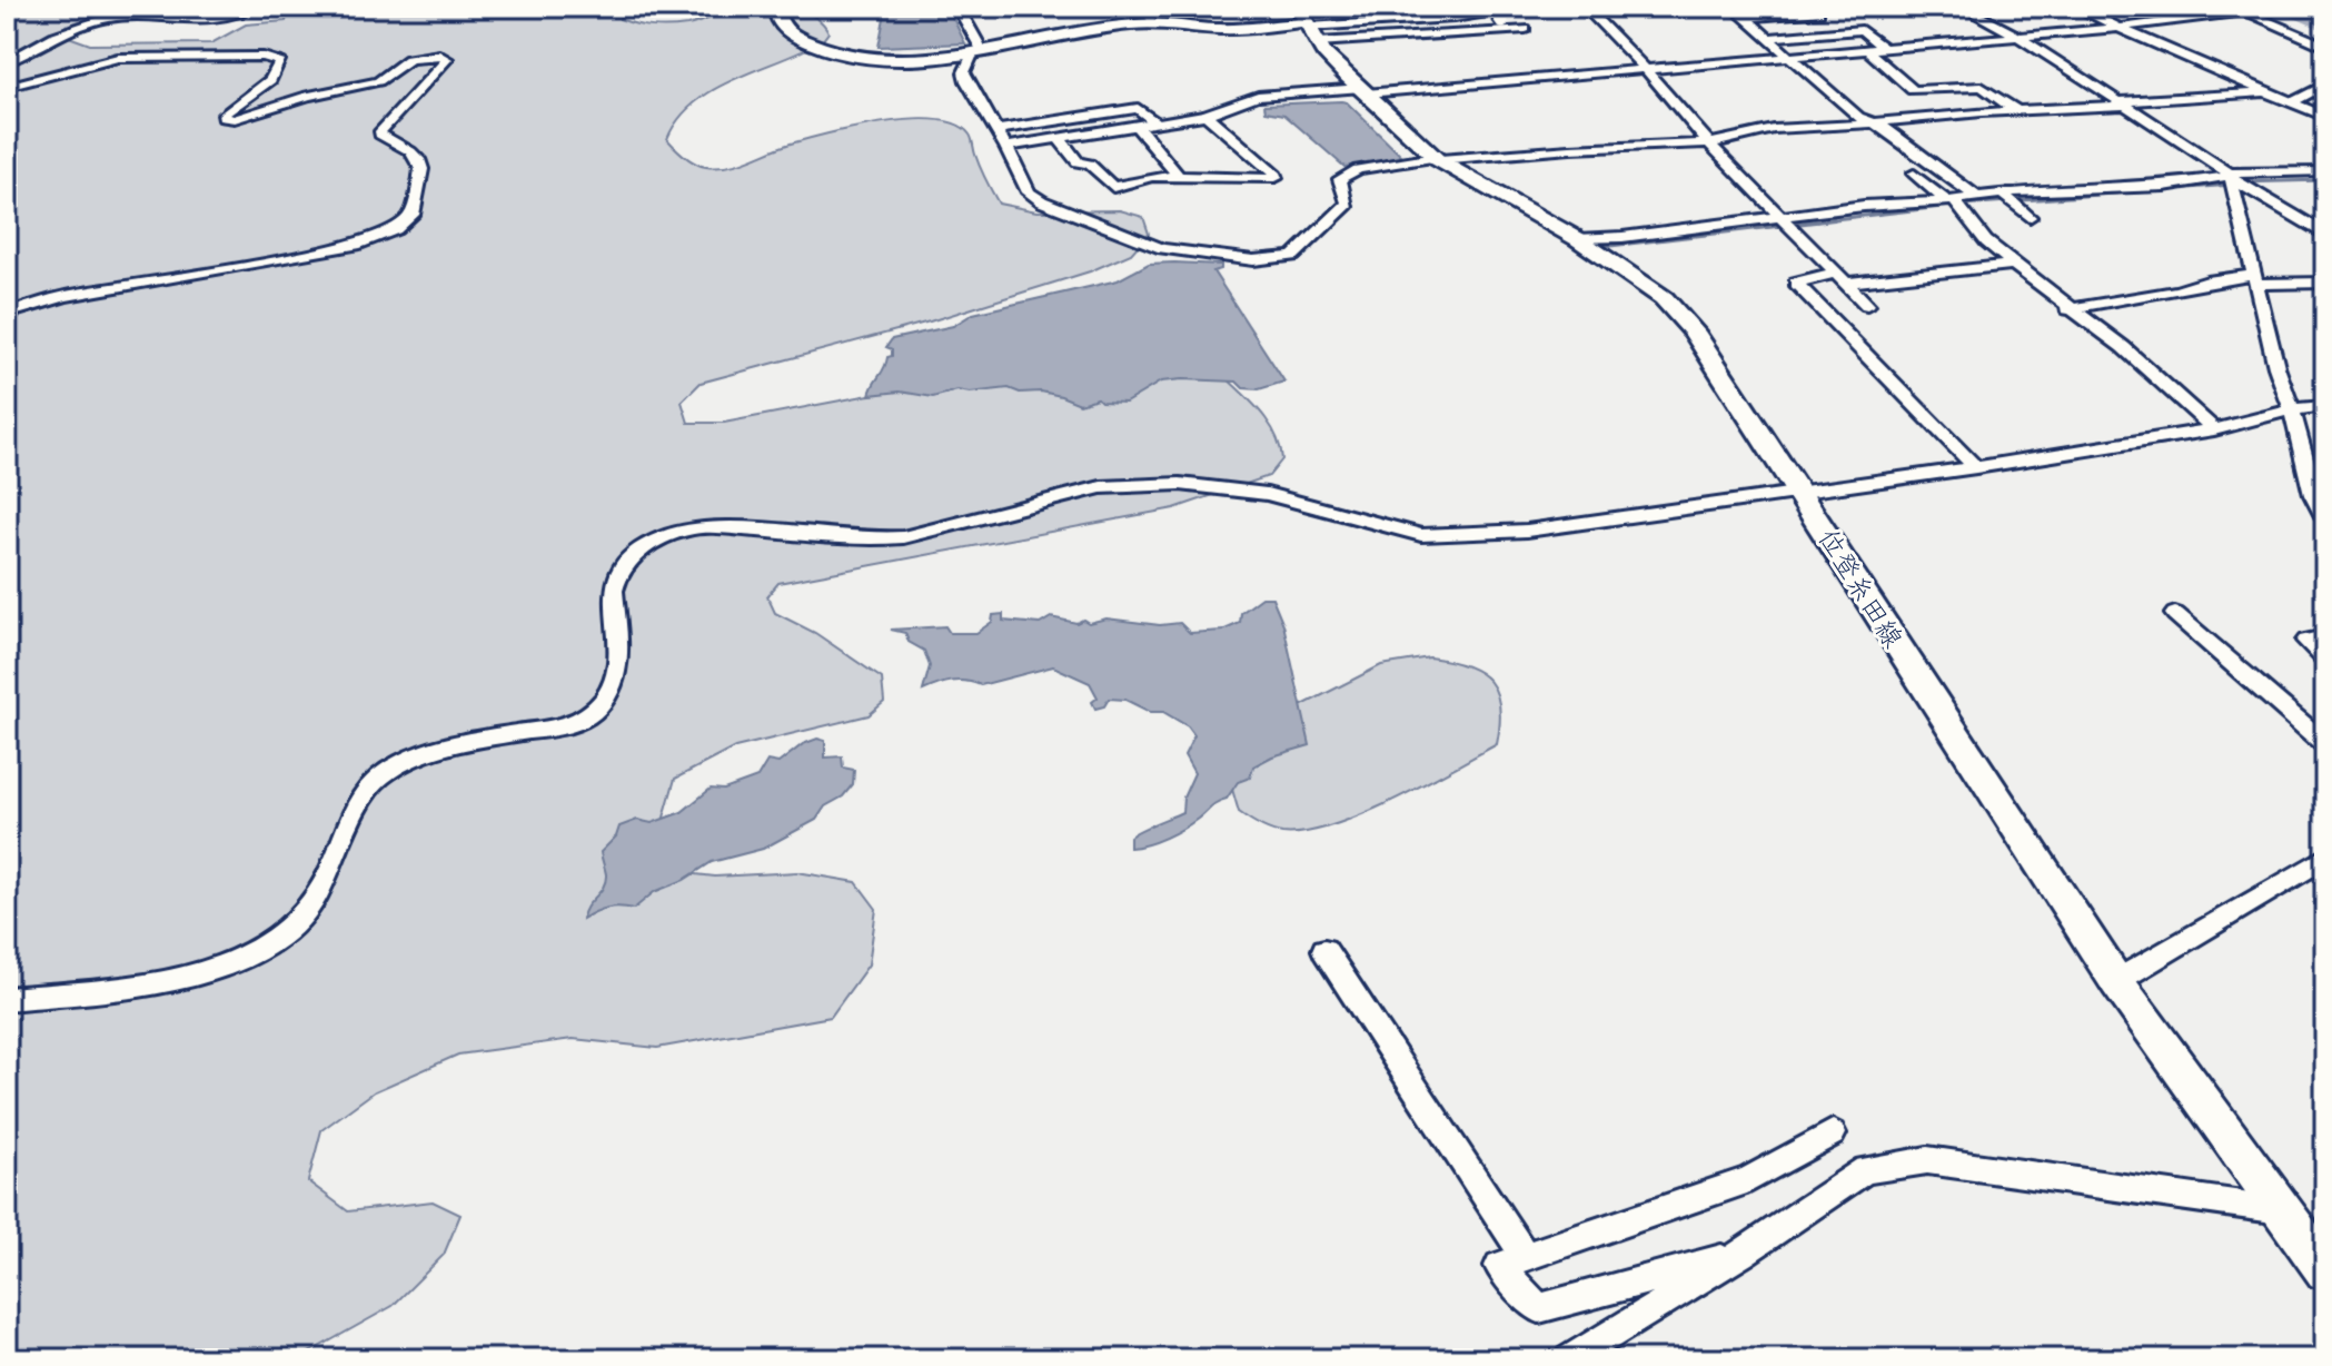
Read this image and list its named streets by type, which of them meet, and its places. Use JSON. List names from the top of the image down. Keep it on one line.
{"streets":{"main road":["位登糸田線"]}}
